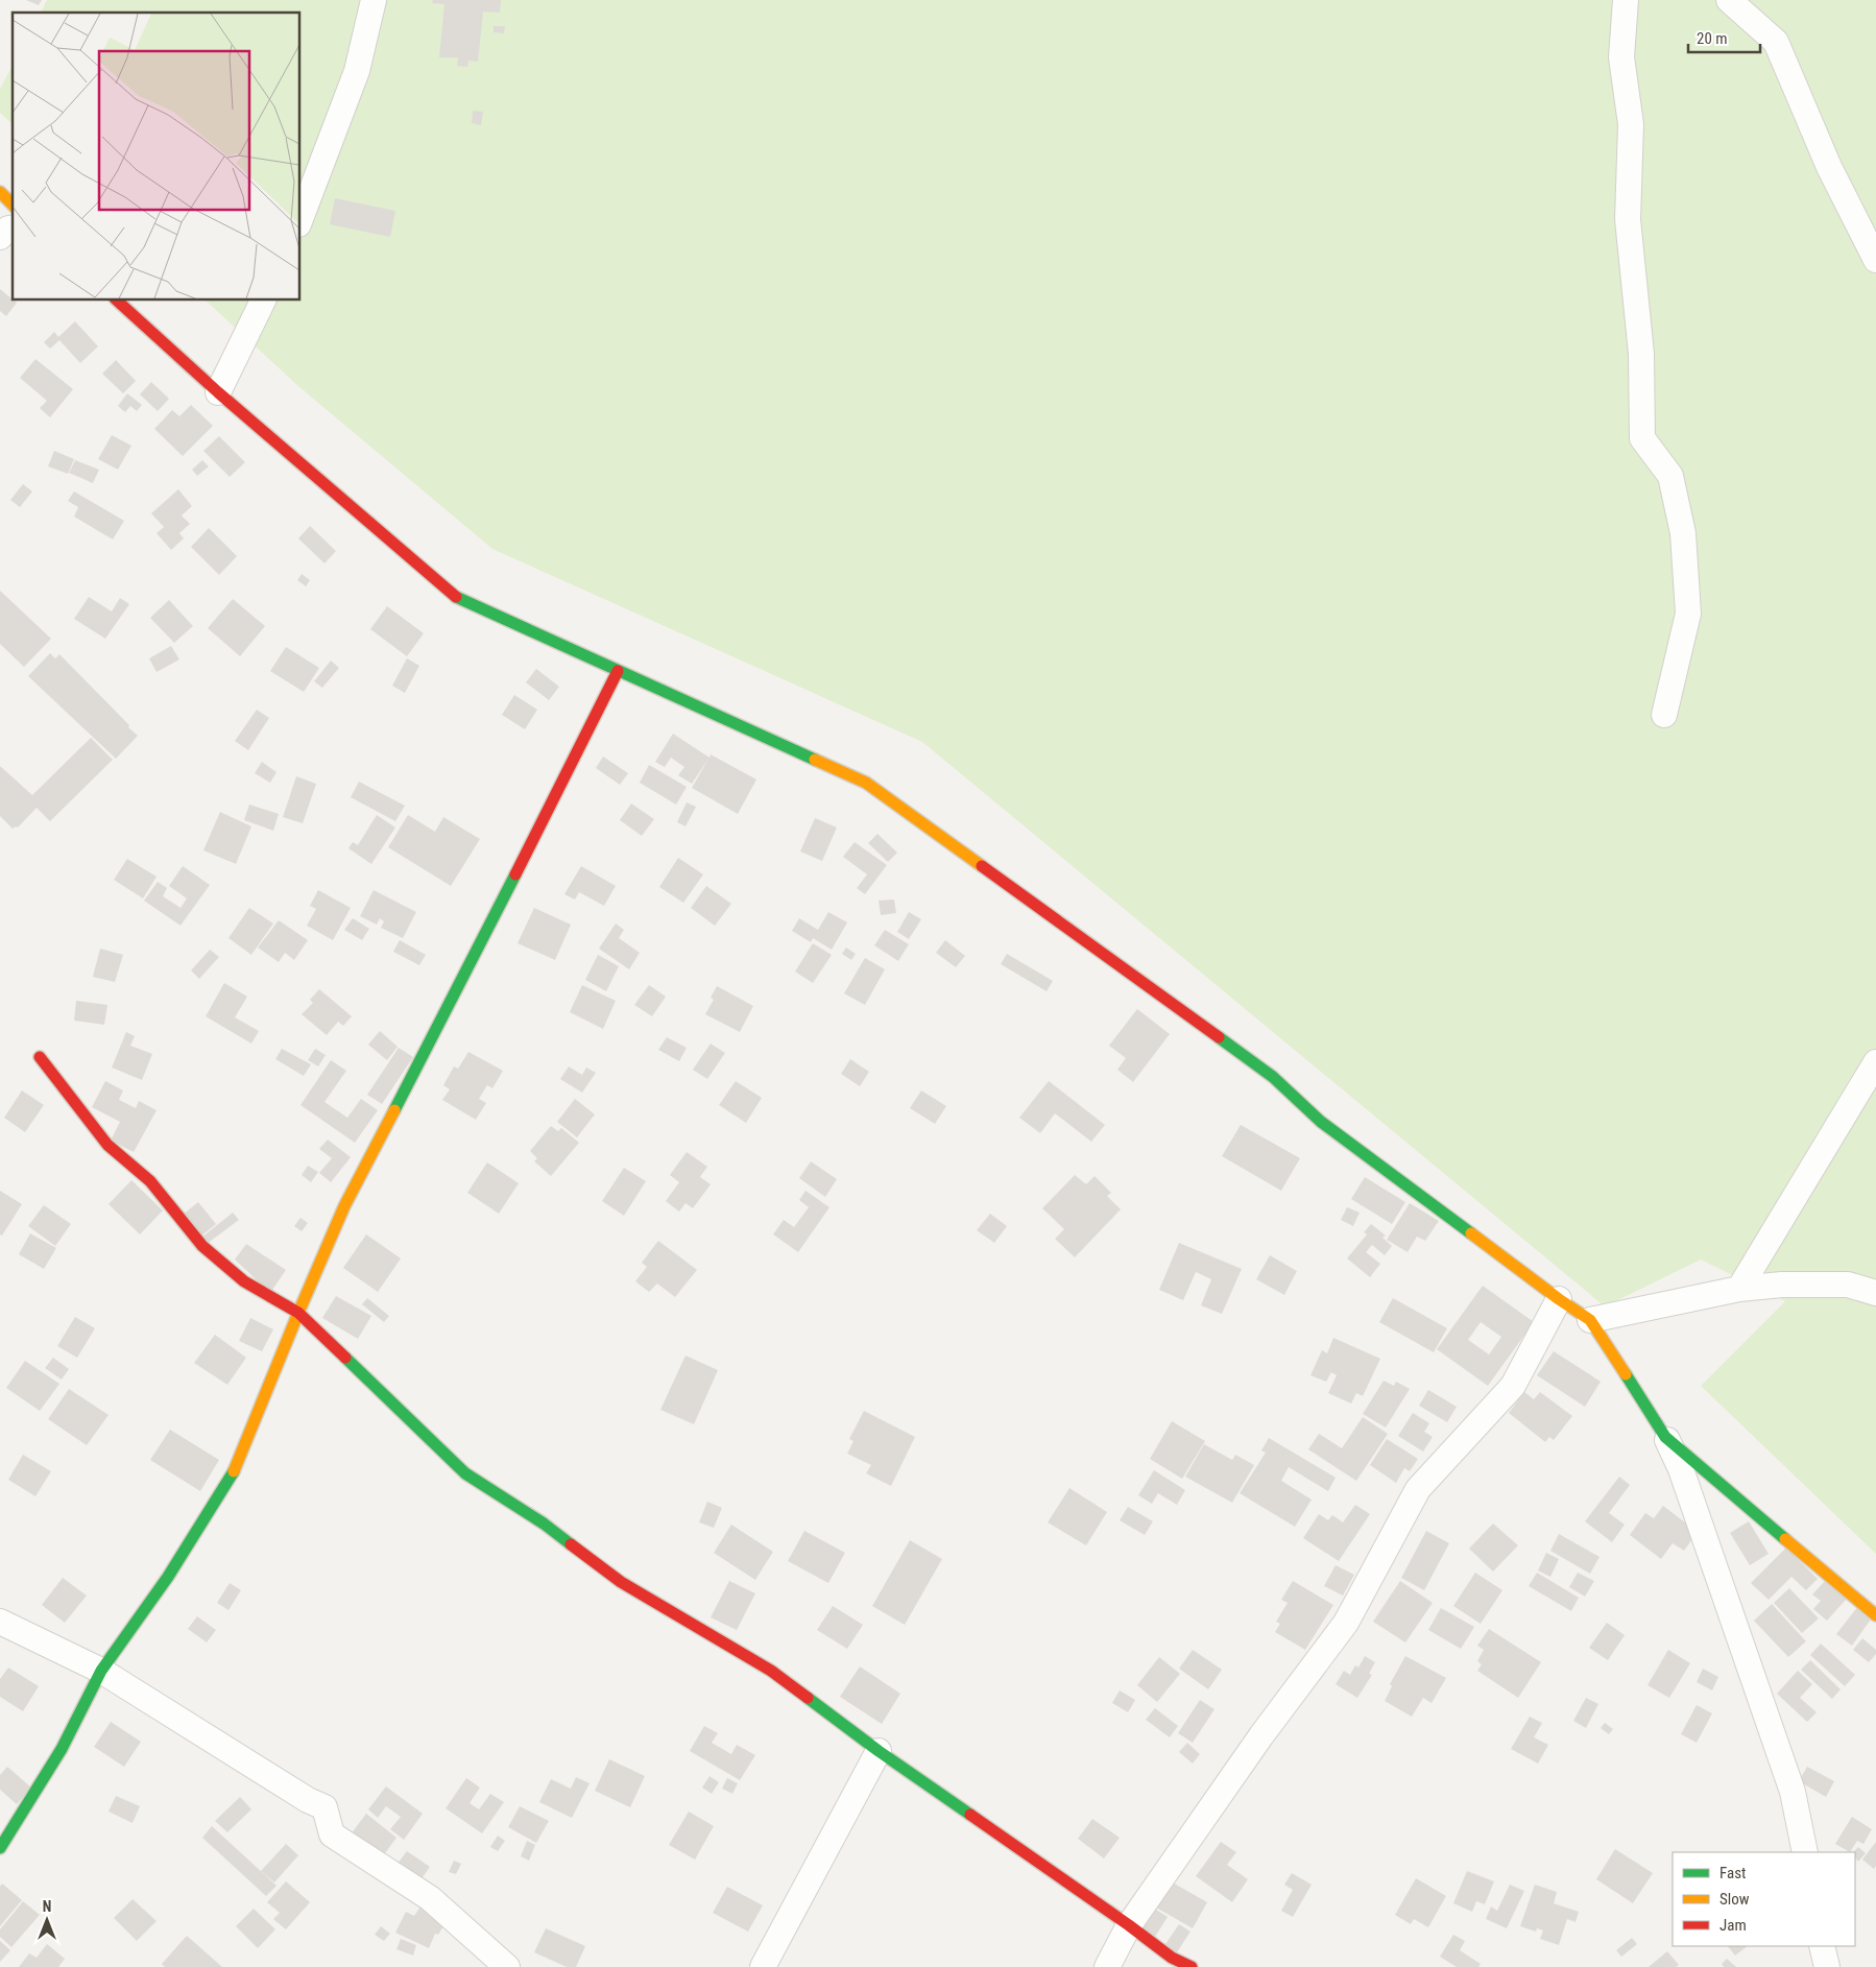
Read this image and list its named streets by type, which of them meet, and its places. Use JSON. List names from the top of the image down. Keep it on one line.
{"legend":["Fast","Slow","Jam"],"scale_bar":"20 m","north":"top"}
